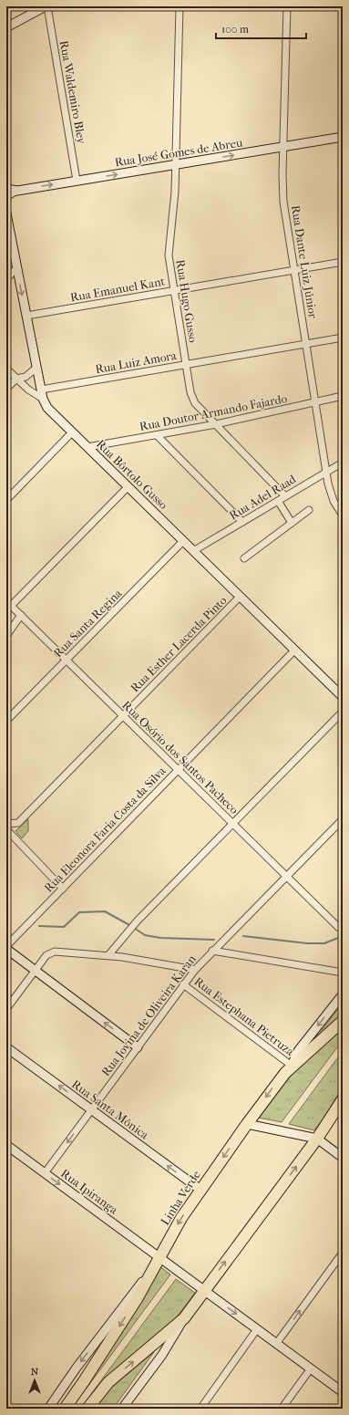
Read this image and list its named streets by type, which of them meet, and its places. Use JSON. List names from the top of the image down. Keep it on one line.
{"streets":{"highway":["Linha Verde"],"main road":["Rua José Gomes de Abreu","Rua Bôrtolo Gusso","Rua Santa Mônica","Rua Ipiranga"],"street":["Rua Waldemiro Bley","Rua Dante Luiz Júnior","Rua Emanuel Kant","Rua Hugo Gusso","Rua Luiz Amora","Rua Doutor Armando Fajardo","Rua Adel Raad","Rua Santa Regina","Rua Esther Lacerda Pinto","Rua Osório dos Santos Pacheco","Rua Eleonora Faria Costa da Silva","Rua Jovina de Oliveira Karan","Rua Estephana Pietruza"]},"crossings":[["Rua Waldemiro Bley","Rua José Gomes de Abreu"],["Rua José Gomes de Abreu","Rua Dante Luiz Júnior"],["Rua José Gomes de Abreu","Rua Hugo Gusso"],["Rua Dante Luiz Júnior","Rua Emanuel Kant"],["Rua Dante Luiz Júnior","Rua Luiz Amora"],["Rua Dante Luiz Júnior","Rua Doutor Armando Fajardo"],["Rua Dante Luiz Júnior","Rua Adel Raad"],["Rua Emanuel Kant","Rua Hugo Gusso"],["Rua Emanuel Kant","Rua Bôrtolo Gusso"],["Rua Hugo Gusso","Rua Luiz Amora"],["Rua Hugo Gusso","Rua Doutor Armando Fajardo"],["Rua Hugo Gusso","Rua Adel Raad"],["Rua Luiz Amora","Rua Bôrtolo Gusso"],["Rua Doutor Armando Fajardo","Rua Bôrtolo Gusso"],["Rua Bôrtolo Gusso","Rua Adel Raad"],["Rua Bôrtolo Gusso","Rua Santa Regina"],["Rua Bôrtolo Gusso","Rua Esther Lacerda Pinto"],["Rua Bôrtolo Gusso","Rua Eleonora Faria Costa da Silva"],["Rua Santa Regina","Rua Osório dos Santos Pacheco"],["Rua Esther Lacerda Pinto","Rua Osório dos Santos Pacheco"],["Rua Osório dos Santos Pacheco","Rua Eleonora Faria Costa da Silva"],["Rua Osório dos Santos Pacheco","Rua Jovina de Oliveira Karan"],["Rua Jovina de Oliveira Karan","Rua Estephana Pietruza"],["Rua Jovina de Oliveira Karan","Rua Santa Mônica"],["Rua Jovina de Oliveira Karan","Rua Ipiranga"],["Rua Estephana Pietruza","Linha Verde"],["Rua Santa Mônica","Linha Verde"],["Rua Ipiranga","Linha Verde"]],"one_way":["Rua José Gomes de Abreu","Rua Santa Mônica","Rua Ipiranga"],"scale_bar":"100 m","north":"top"}
